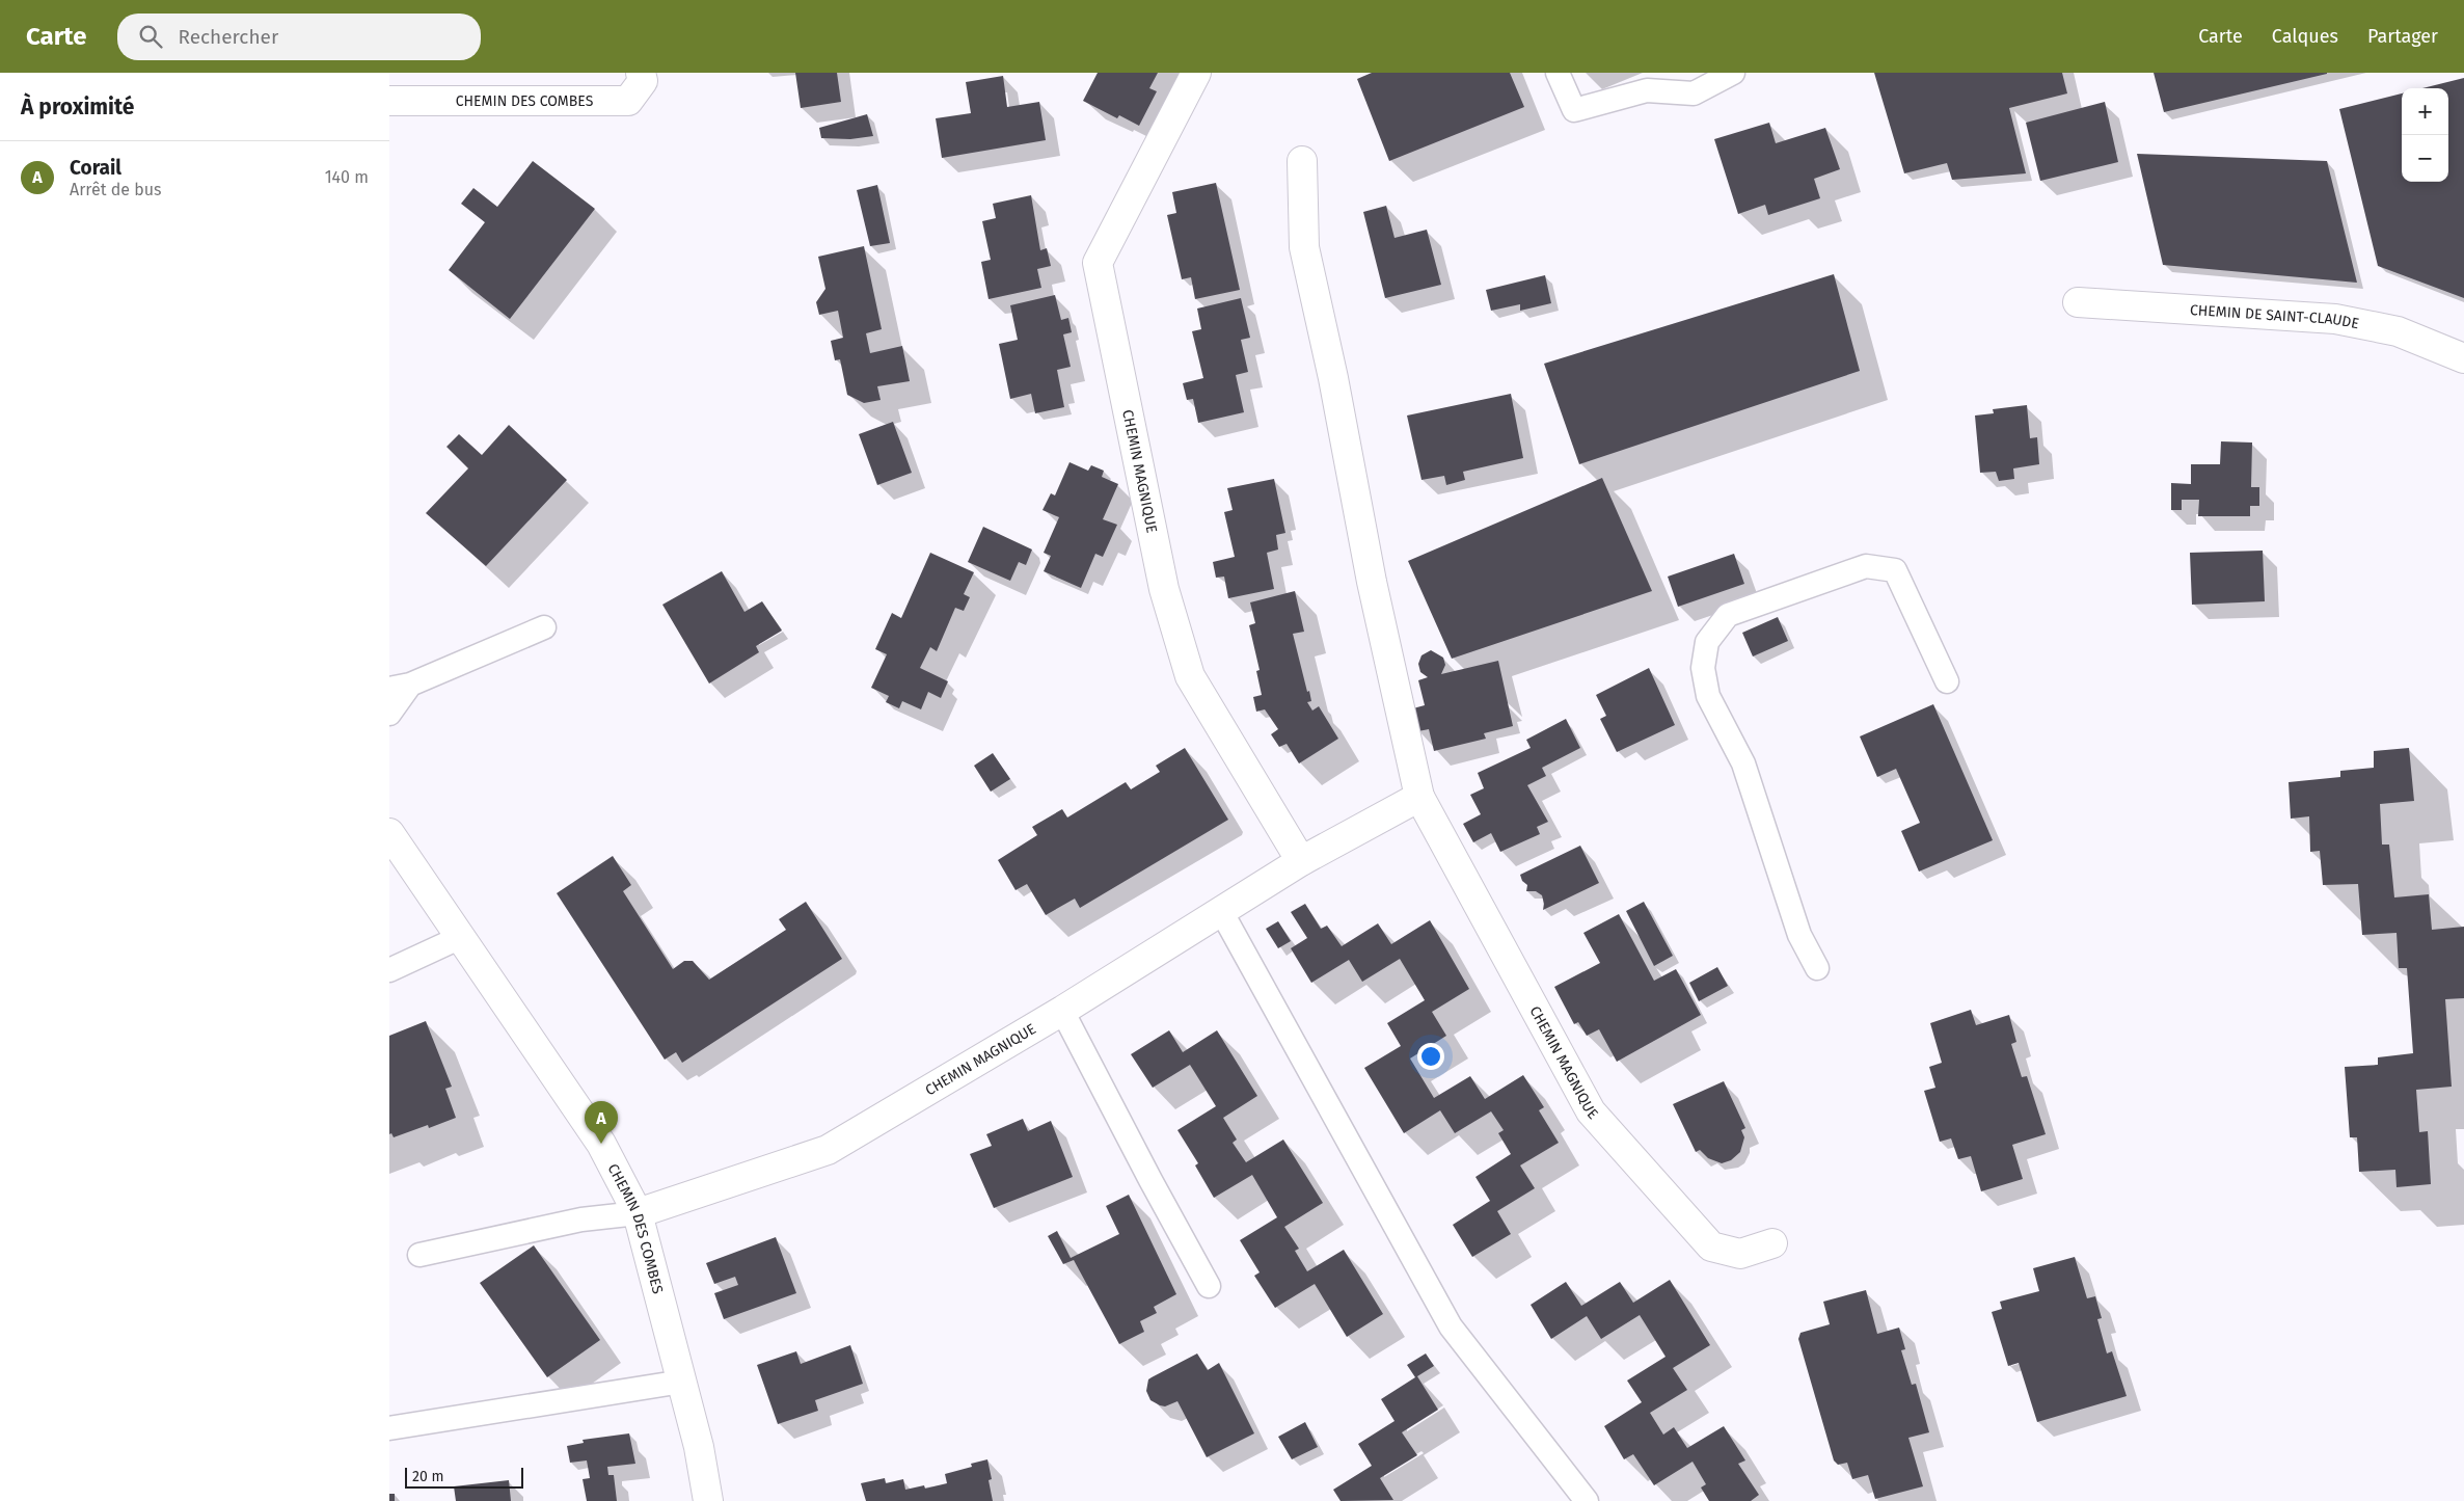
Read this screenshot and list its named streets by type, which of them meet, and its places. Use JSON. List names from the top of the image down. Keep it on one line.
{"streets":{"street":["CHEMIN DES COMBES","CHEMIN DE SAINT-CLAUDE","CHEMIN MAGNIQUE"]},"crossings":[["CHEMIN DES COMBES","CHEMIN MAGNIQUE"]],"scale_bar":"20 m","page":{"header":"Carte","search":"Rechercher","nav":["Carte","Calques","Partager"],"heading":"À proximité","map_buttons":["+","−"],"list":[{"mark":"A","name":"Corail","note":"Arrêt de bus","value":"140 m"}],"pins":"A","scale":"20 m"}}
